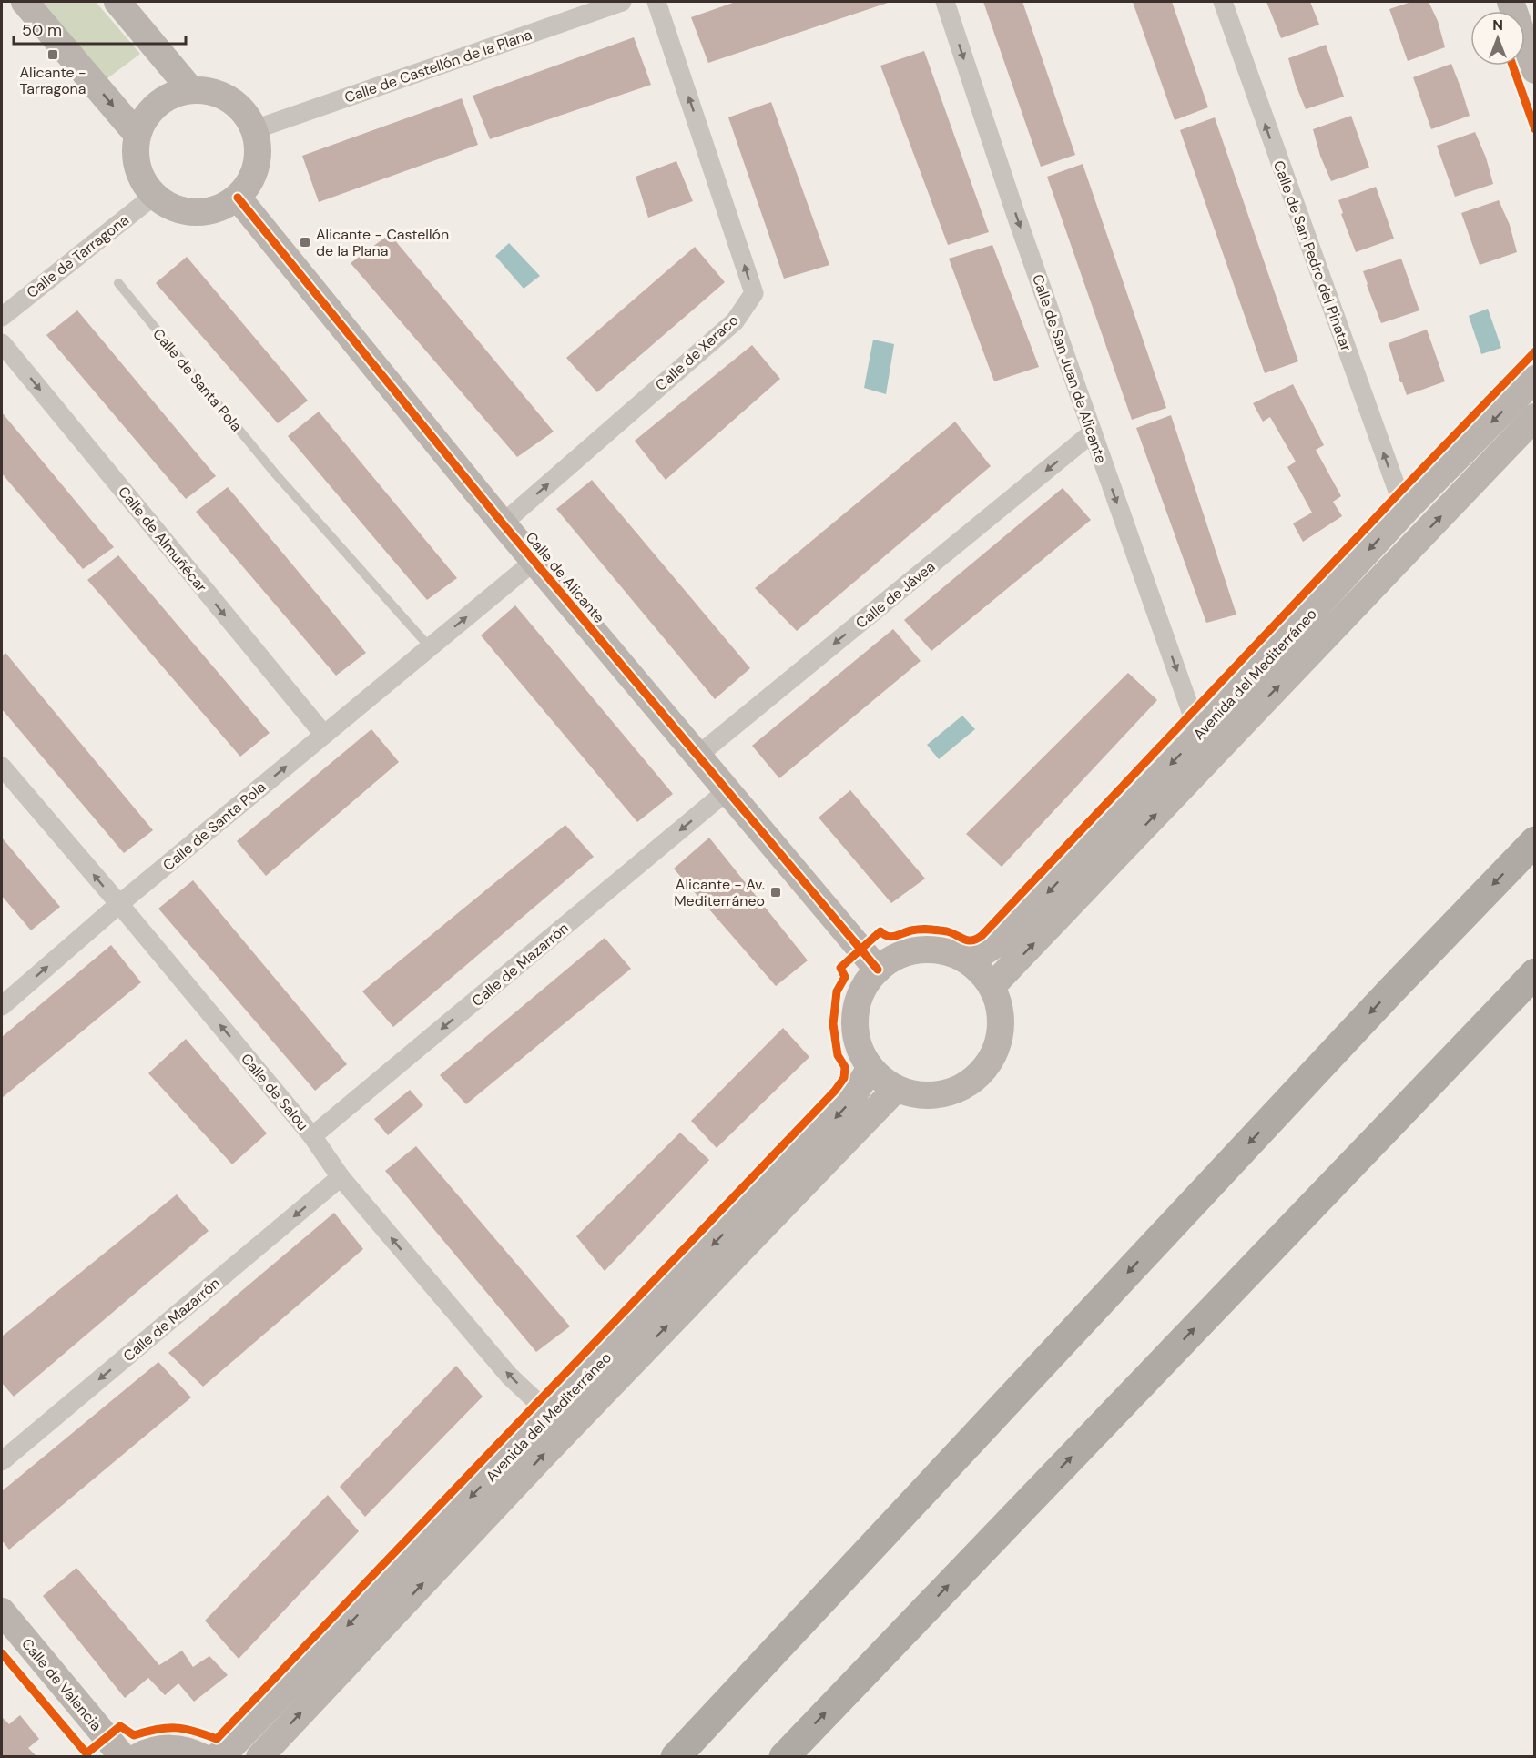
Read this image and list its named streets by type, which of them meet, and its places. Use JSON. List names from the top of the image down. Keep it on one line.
{"streets":{"street":["Calle de Castellón de la Plana","Calle de Tarragona","Calle de San Pedro del Pinatar","Calle de Xeraco","Calle de San Juan de Alicante","Calle de Santa Pola","Calle de Almuñécar","Calle de Alicante","Calle de Jávea","Avenida del Mediterráneo","Calle de Mazarrón","Calle de Salou","Calle de Valencia"]},"crossings":[["Calle de Castellón de la Plana","Calle de Tarragona"],["Calle de Castellón de la Plana","Calle de Alicante"],["Calle de Tarragona","Calle de Alicante"],["Calle de San Pedro del Pinatar","Avenida del Mediterráneo"],["Calle de Xeraco","Calle de Alicante"],["Calle de San Juan de Alicante","Calle de Jávea"],["Calle de San Juan de Alicante","Avenida del Mediterráneo"],["Calle de Santa Pola","Calle de Almuñécar"],["Calle de Santa Pola","Calle de Alicante"],["Calle de Santa Pola","Calle de Salou"],["Calle de Alicante","Calle de Jávea"],["Calle de Alicante","Avenida del Mediterráneo"],["Calle de Alicante","Calle de Mazarrón"],["Avenida del Mediterráneo","Calle de Salou"],["Calle de Mazarrón","Calle de Salou"]],"one_way":["Calle de San Pedro del Pinatar","Calle de Xeraco","Calle de San Juan de Alicante","Calle de Santa Pola","Calle de Almuñécar","Calle de Jávea","Calle de Mazarrón","Calle de Salou"],"places":{"transit":["Alicante - Tarragona","Alicante - Castellón de la Plana","Alicante - Av. Mediterráneo"]},"scale_bar":"50 m","north":"top"}
